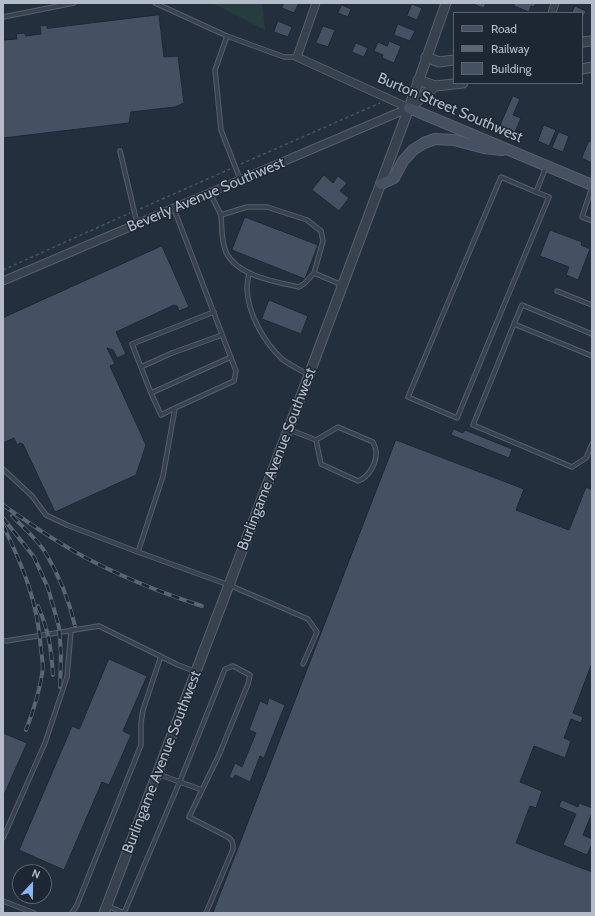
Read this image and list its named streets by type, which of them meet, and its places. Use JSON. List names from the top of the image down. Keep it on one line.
{"streets":{"main road":["Burton Street Southwest"],"street":["Beverly Avenue Southwest","Burlingame Avenue Southwest"]},"crossings":[["Burton Street Southwest","Beverly Avenue Southwest"],["Burton Street Southwest","Burlingame Avenue Southwest"],["Beverly Avenue Southwest","Burlingame Avenue Southwest"]],"legend":["Road","Railway","Building"],"north":"top"}
